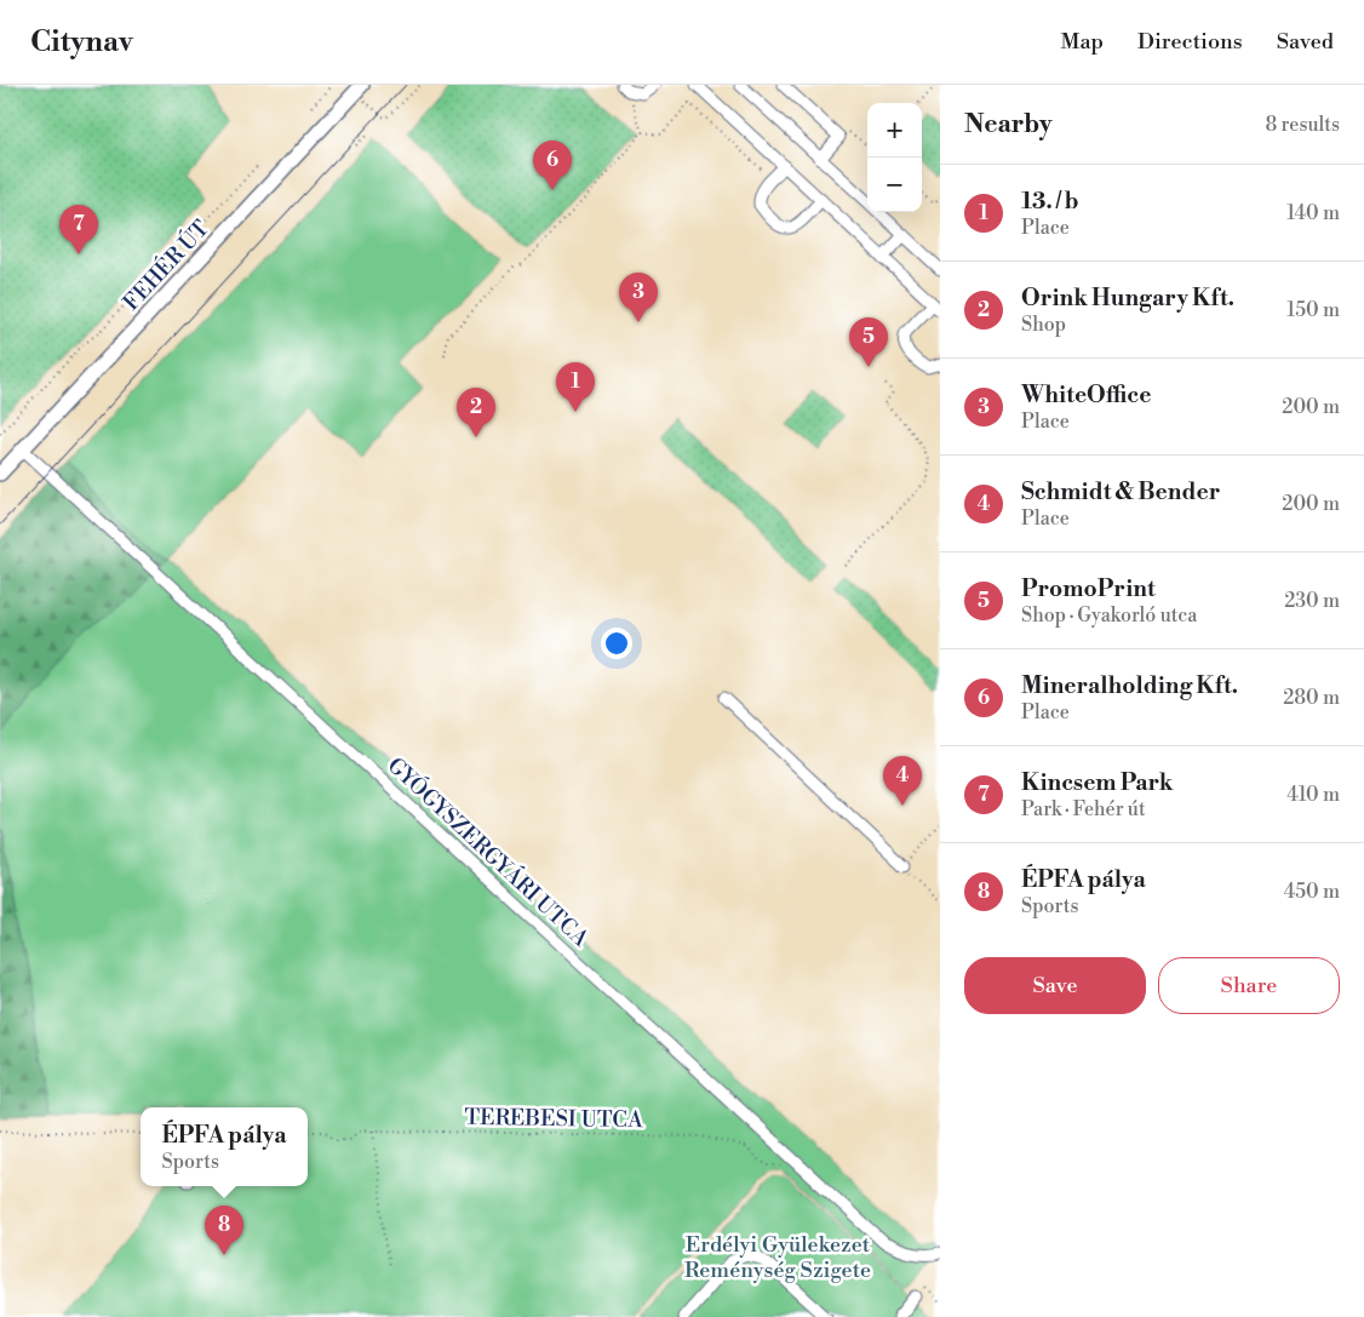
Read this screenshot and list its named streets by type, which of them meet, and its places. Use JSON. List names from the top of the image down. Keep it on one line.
{"streets":{"main road":["FEHÉR ÚT"],"street":["GYÓGYSZERGYÁRI UTCA"],"path":["TEREBESI UTCA"]},"crossings":[["FEHÉR ÚT","GYÓGYSZERGYÁRI UTCA"],["GYÓGYSZERGYÁRI UTCA","TEREBESI UTCA"]],"parks":["Erdélyi Gyülekezet Reménység Szigete"],"page":{"header":"Citynav","nav":["Map","Directions","Saved"],"heading":["Nearby","8 results"],"map_buttons":["+","−"],"pins":["6","7","3","5","1","2","4","8"],"list":[{"mark":"1","name":"13. / b","note":"Place","value":"140 m"},{"mark":"2","name":"Orink Hungary Kft.","note":"Shop","value":"150 m"},{"mark":"3","name":"WhiteOffice","note":"Place","value":"200 m"},{"mark":"4","name":"Schmidt & Bender","note":"Place","value":"200 m"},{"mark":"5","name":"PromoPrint","note":"Shop · Gyakorló utca","value":"230 m"},{"mark":"6","name":"Mineralholding Kft.","note":"Place","value":"280 m"},{"mark":"7","name":"Kincsem Park","note":"Park · Fehér út","value":"410 m"},{"mark":"8","name":"ÉPFA pálya","note":"Sports","value":"450 m"}],"buttons":["Save","Share"],"popup":["ÉPFA pálya","Sports"]}}
